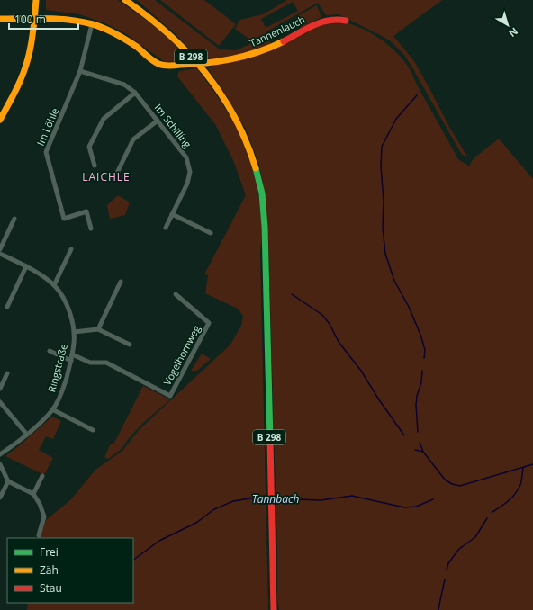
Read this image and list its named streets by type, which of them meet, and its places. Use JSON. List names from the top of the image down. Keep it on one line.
{"streets":{"main road":["Tannenlauch","B 298"],"street":["Im Schilling","Im Löhle","Vogelhornweg","Ringstraße"]},"crossings":[["Tannenlauch","Im Löhle"],["Im Schilling","Im Löhle"],["Vogelhornweg","Ringstraße"]],"districts":["LAICHLE"],"water":["Tannbach"],"legend":["Frei","Zäh","Stau"],"scale_bar":"100 m","north":"bottom right"}
